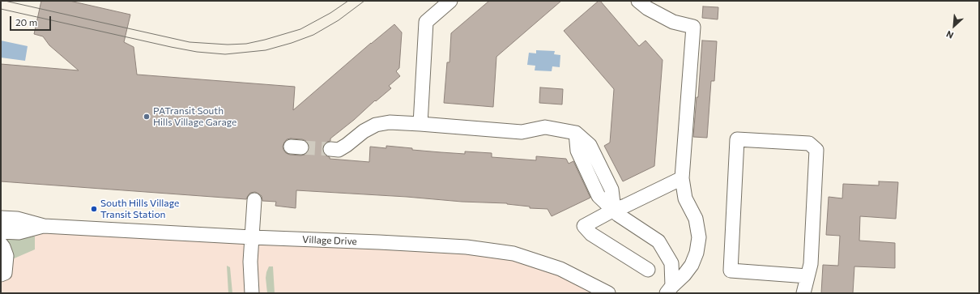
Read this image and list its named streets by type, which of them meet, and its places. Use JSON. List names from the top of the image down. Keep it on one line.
{"streets":{"street":["Village Drive"]},"places":["PATransit South Hills Village Garage","South Hills Village Transit Station"],"scale_bar":"20 m","north":"bottom left"}
